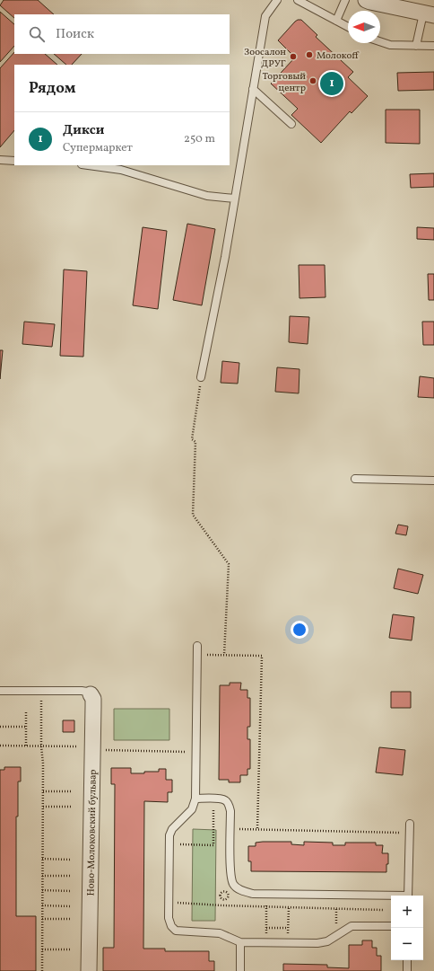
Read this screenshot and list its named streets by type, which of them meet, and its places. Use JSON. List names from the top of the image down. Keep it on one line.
{"streets":{"street":["Ново-Молоковский бульвар"]},"places":["Молокоff","Зоосалон ДРУГ","Торговый центр"],"north":"left","page":{"search":"Поиск","heading":"Рядом","pins":"1","list":[{"mark":"1","name":"Дикси","note":"Супермаркет","value":"250 m"}],"map_buttons":["+","−"]}}
